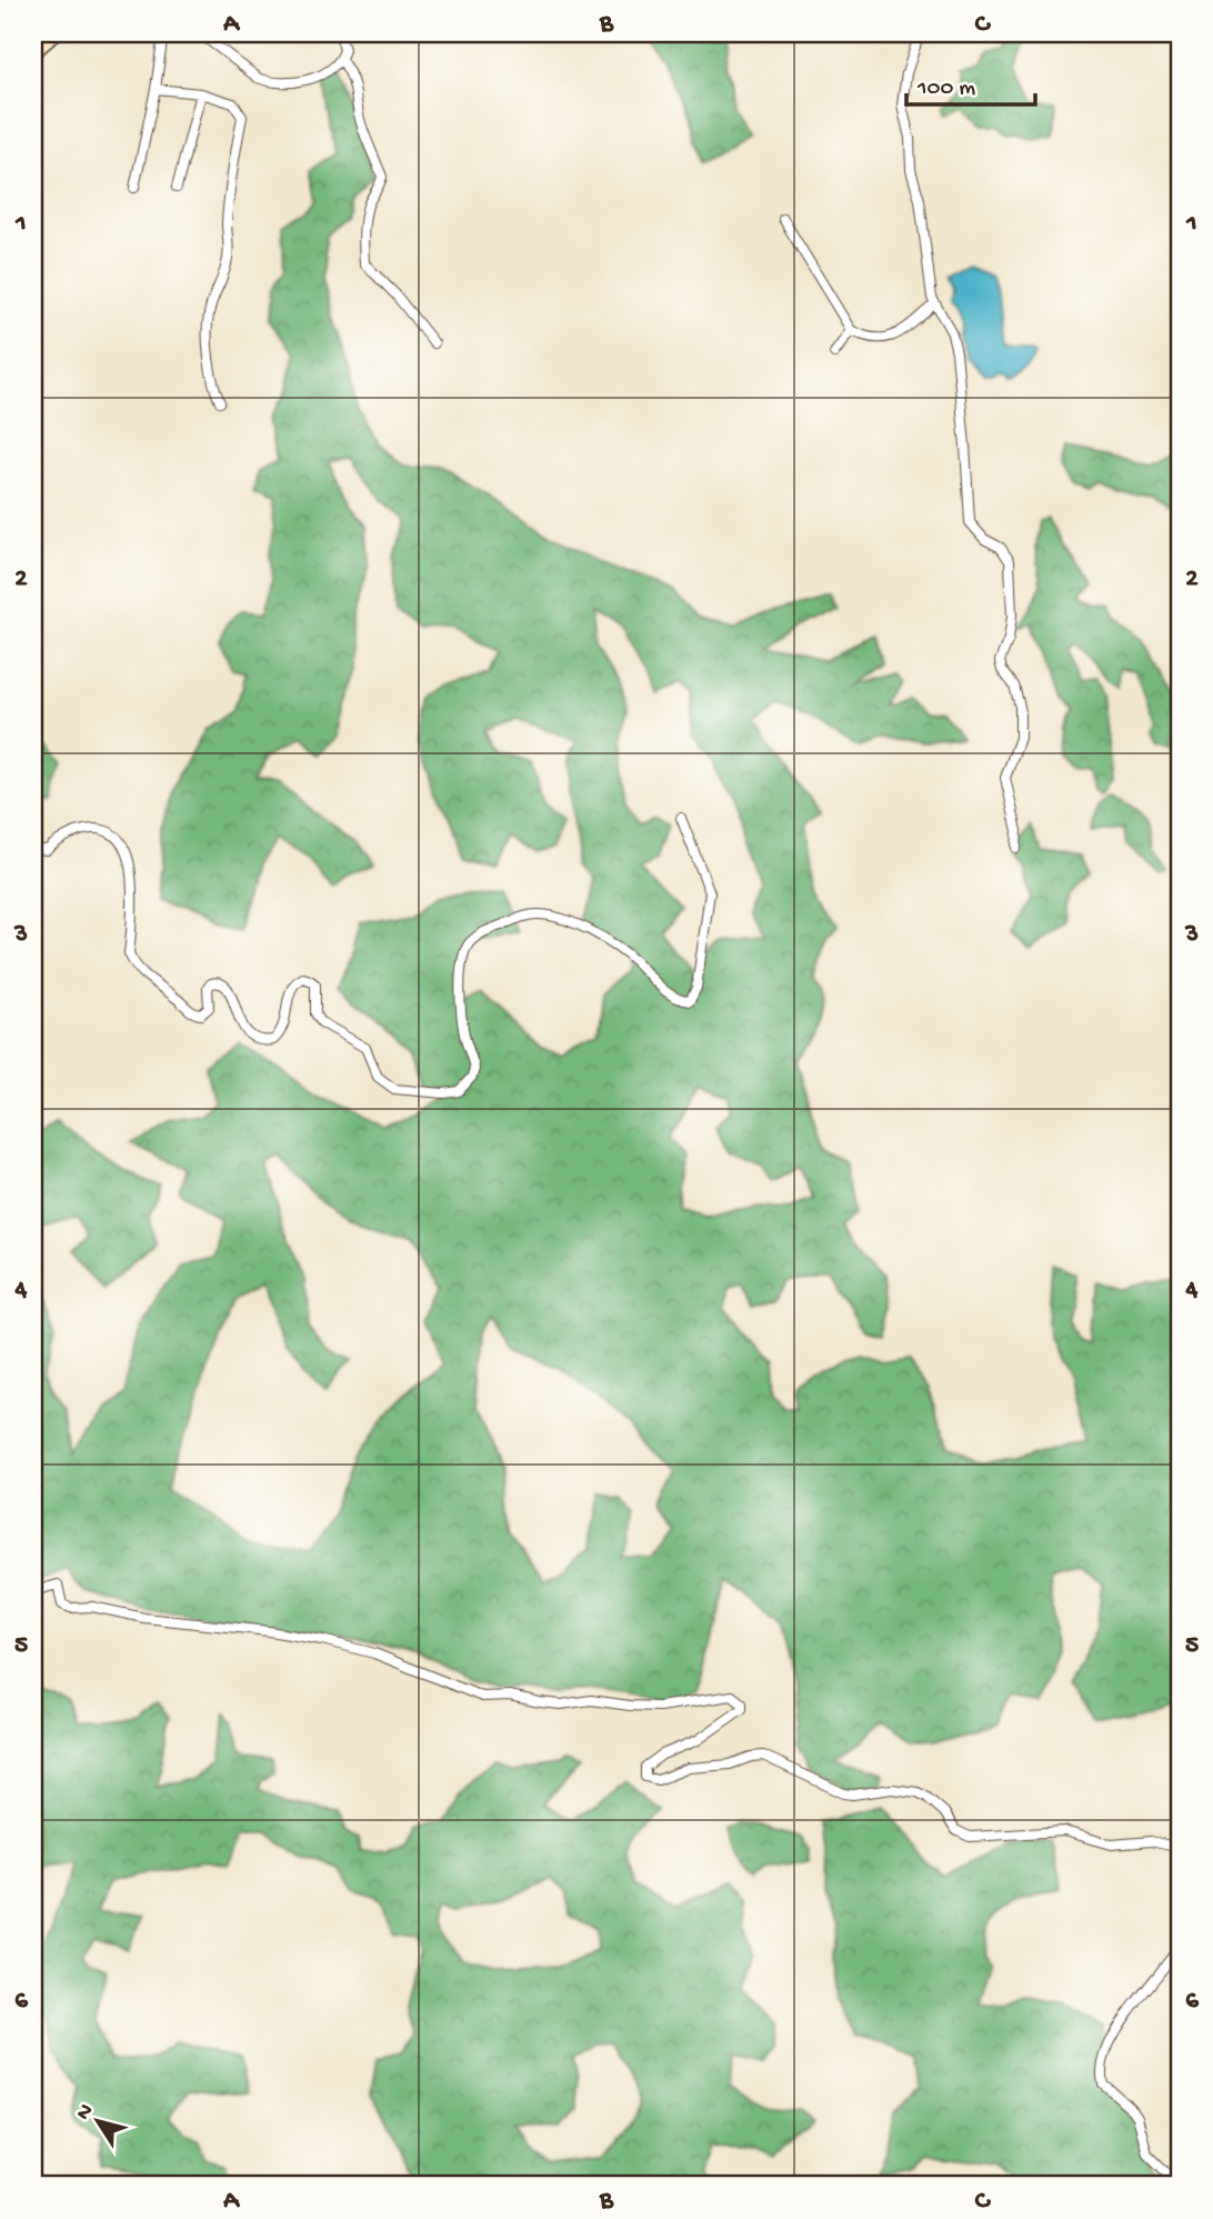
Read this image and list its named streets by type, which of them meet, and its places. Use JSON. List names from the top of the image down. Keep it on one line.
{"scale_bar":"100 m","north":"top left","grid":{"columns":["A","B","C"],"rows":["1","2","3","4","5","6"]}}
